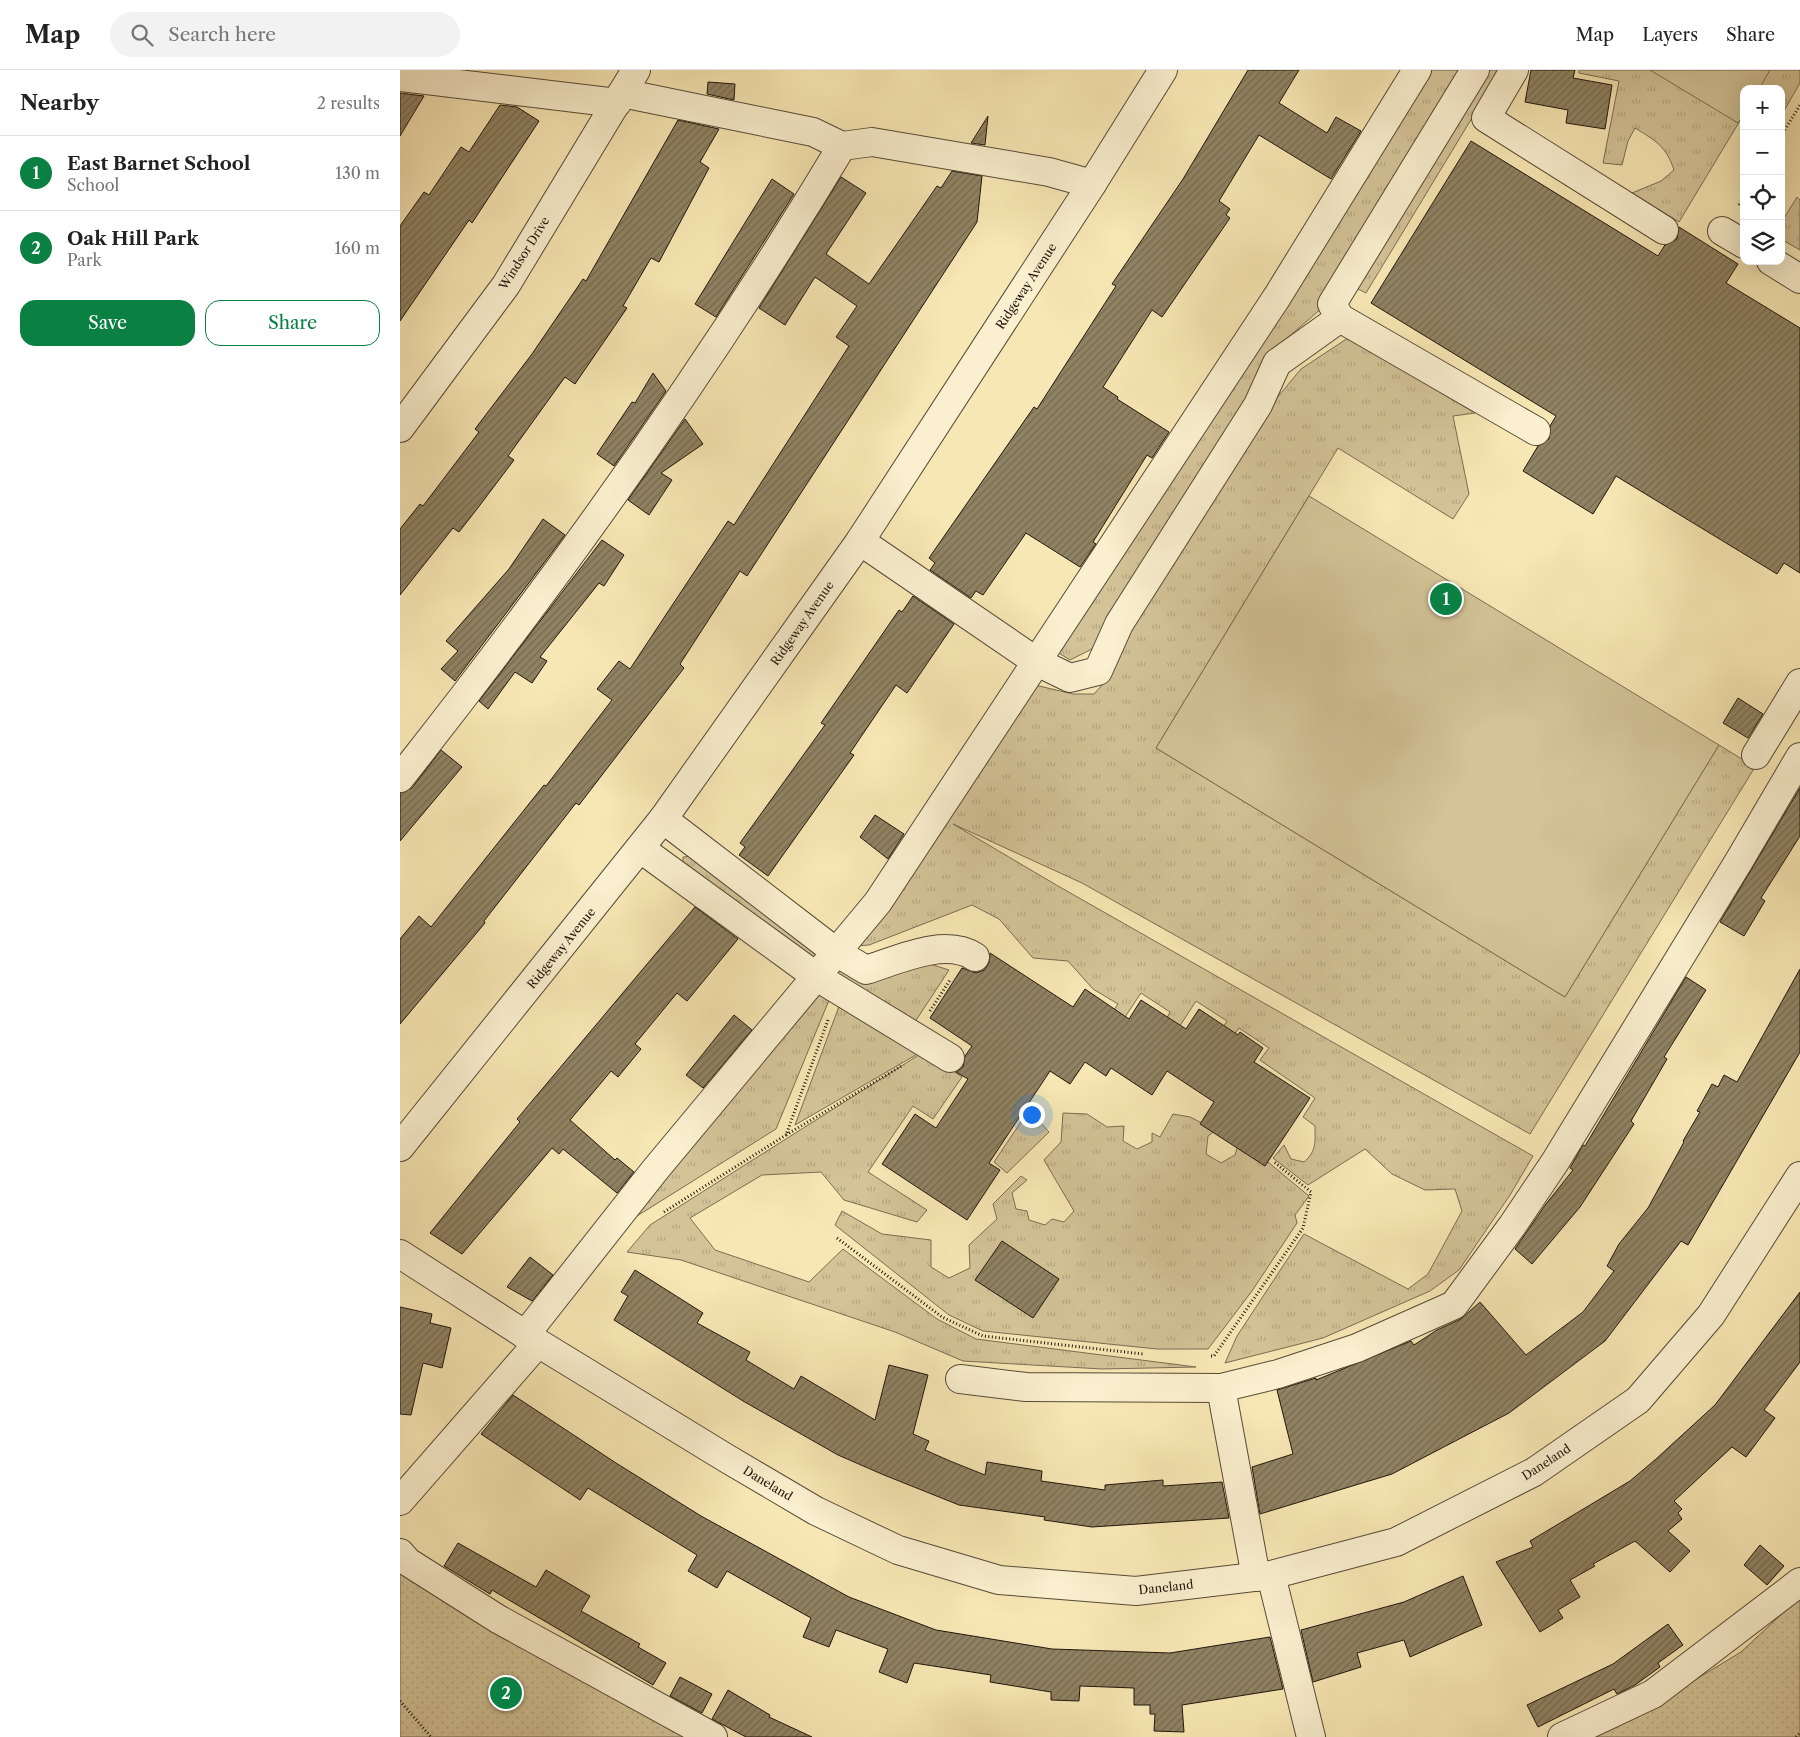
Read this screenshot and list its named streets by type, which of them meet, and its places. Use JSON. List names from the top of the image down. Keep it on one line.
{"streets":{"street":["Windsor Drive","Ridgeway Avenue","Daneland"]},"page":{"header":"Map","search":"Search here","nav":["Map","Layers","Share"],"heading":["Nearby","2 results"],"map_buttons":["+","−"],"list":[{"mark":"1","name":"East Barnet School","note":"School","value":"130 m"},{"mark":"2","name":"Oak Hill Park","note":"Park","value":"160 m"}],"buttons":["Save","Share"],"pins":["1","2"]}}
